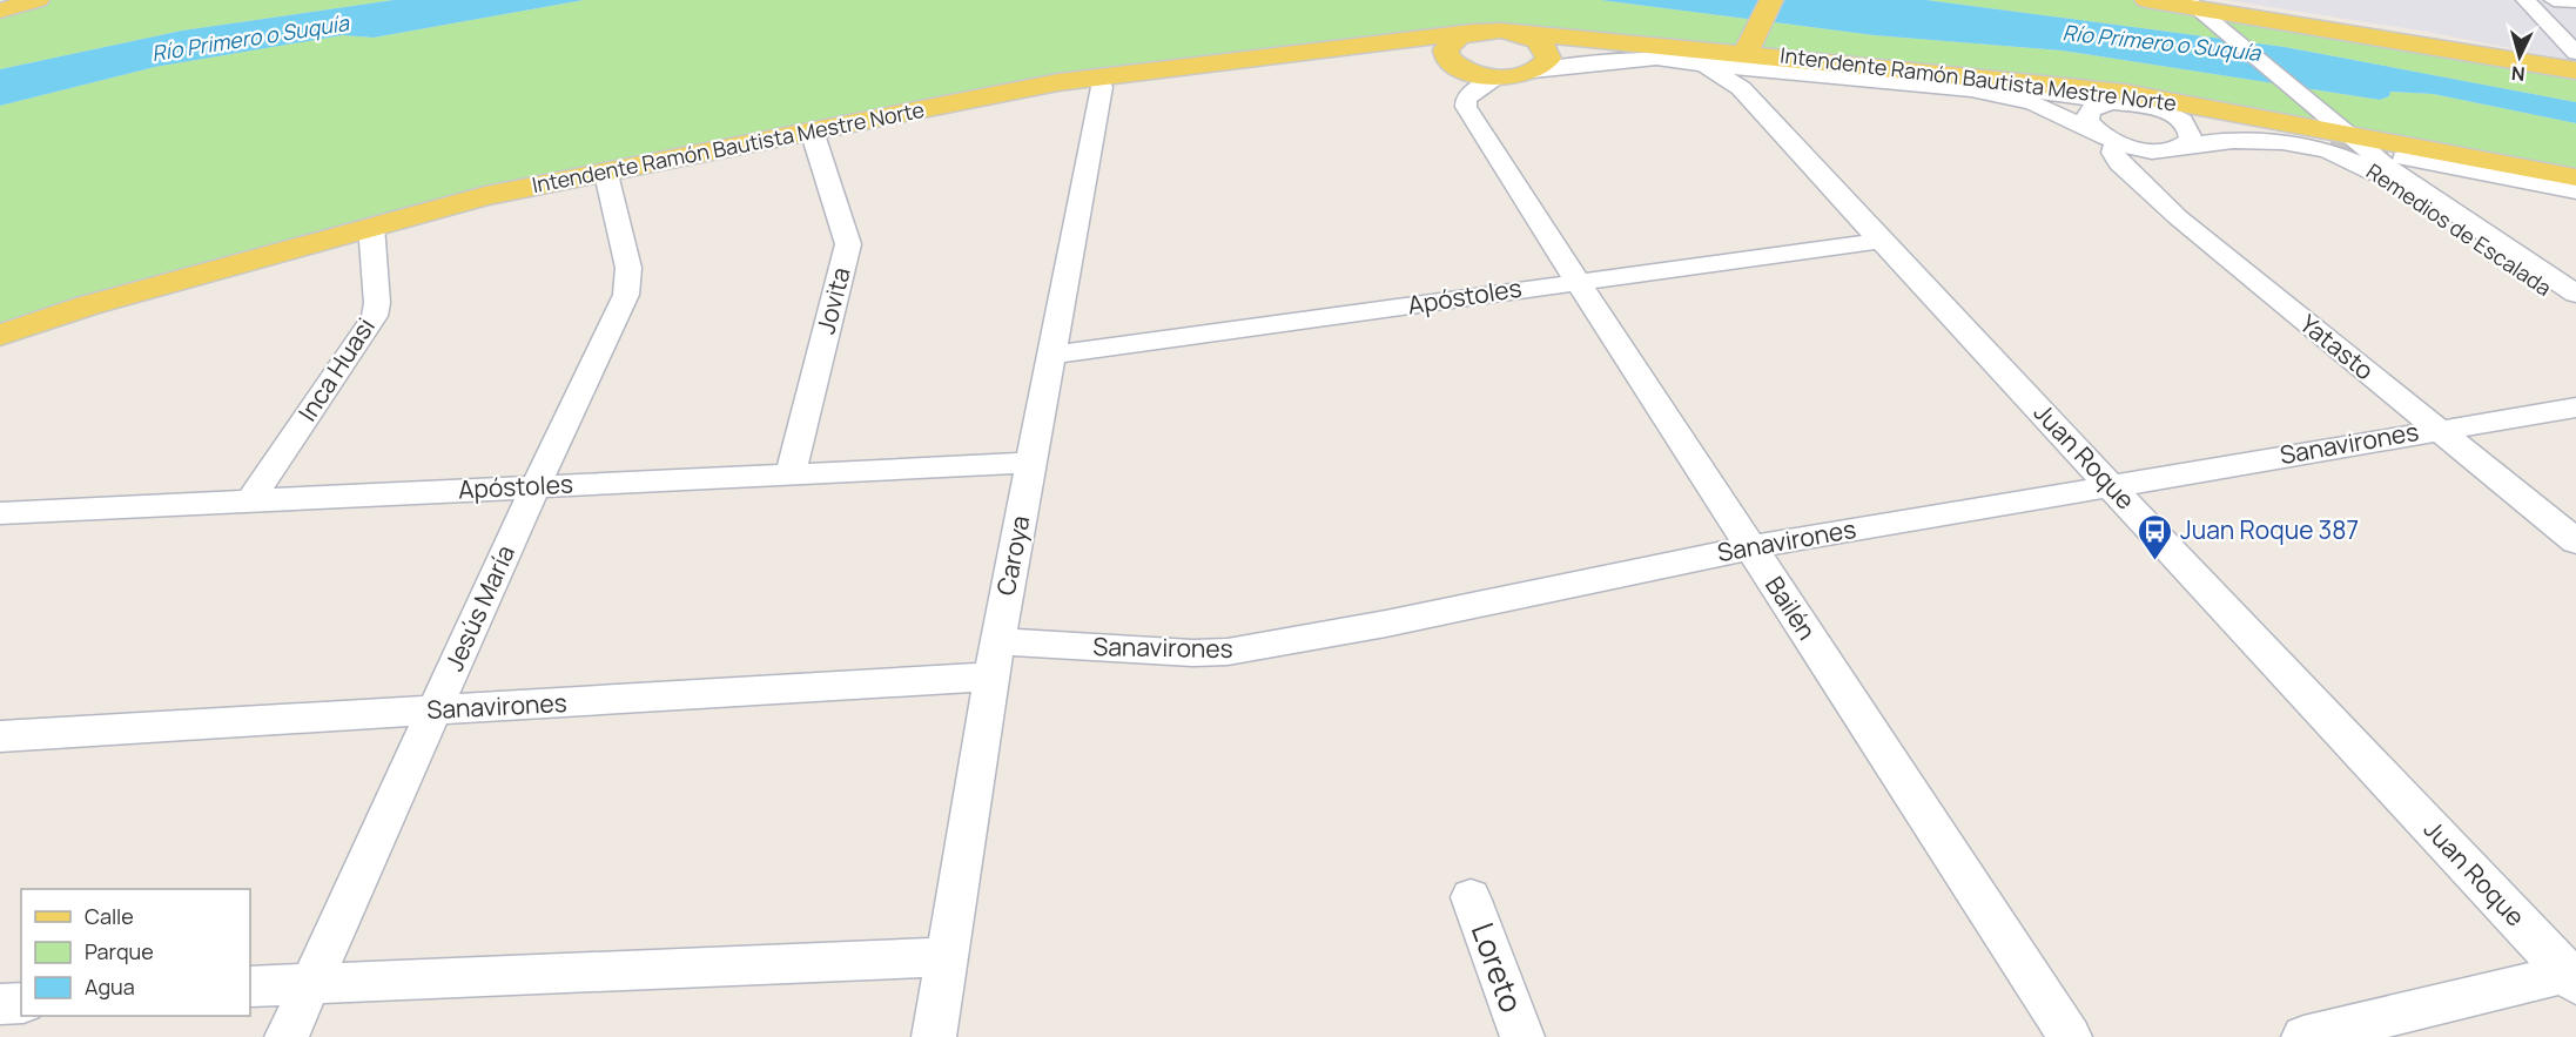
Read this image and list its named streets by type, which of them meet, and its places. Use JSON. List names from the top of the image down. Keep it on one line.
{"streets":{"main road":["Intendente Ramón Bautista Mestre Norte"],"street":["Remedios de Escalada","Apóstoles","Jovita","Yatasto","Inca Huasi","Sanavirones","Juan Roque","Caroya","Jesús María","Bailén","Loreto"]},"crossings":[["Intendente Ramón Bautista Mestre Norte","Remedios de Escalada"],["Intendente Ramón Bautista Mestre Norte","Jovita"],["Intendente Ramón Bautista Mestre Norte","Inca Huasi"],["Intendente Ramón Bautista Mestre Norte","Caroya"],["Intendente Ramón Bautista Mestre Norte","Jesús María"],["Apóstoles","Jovita"],["Apóstoles","Inca Huasi"],["Apóstoles","Juan Roque"],["Apóstoles","Caroya"],["Apóstoles","Jesús María"],["Apóstoles","Bailén"],["Yatasto","Sanavirones"],["Sanavirones","Juan Roque"],["Sanavirones","Caroya"],["Sanavirones","Jesús María"],["Sanavirones","Bailén"]],"water":["Río Primero o Suquía"],"places":{"bus stop":["Juan Roque 387"]},"legend":["Calle","Parque","Agua"],"north":"bottom"}
